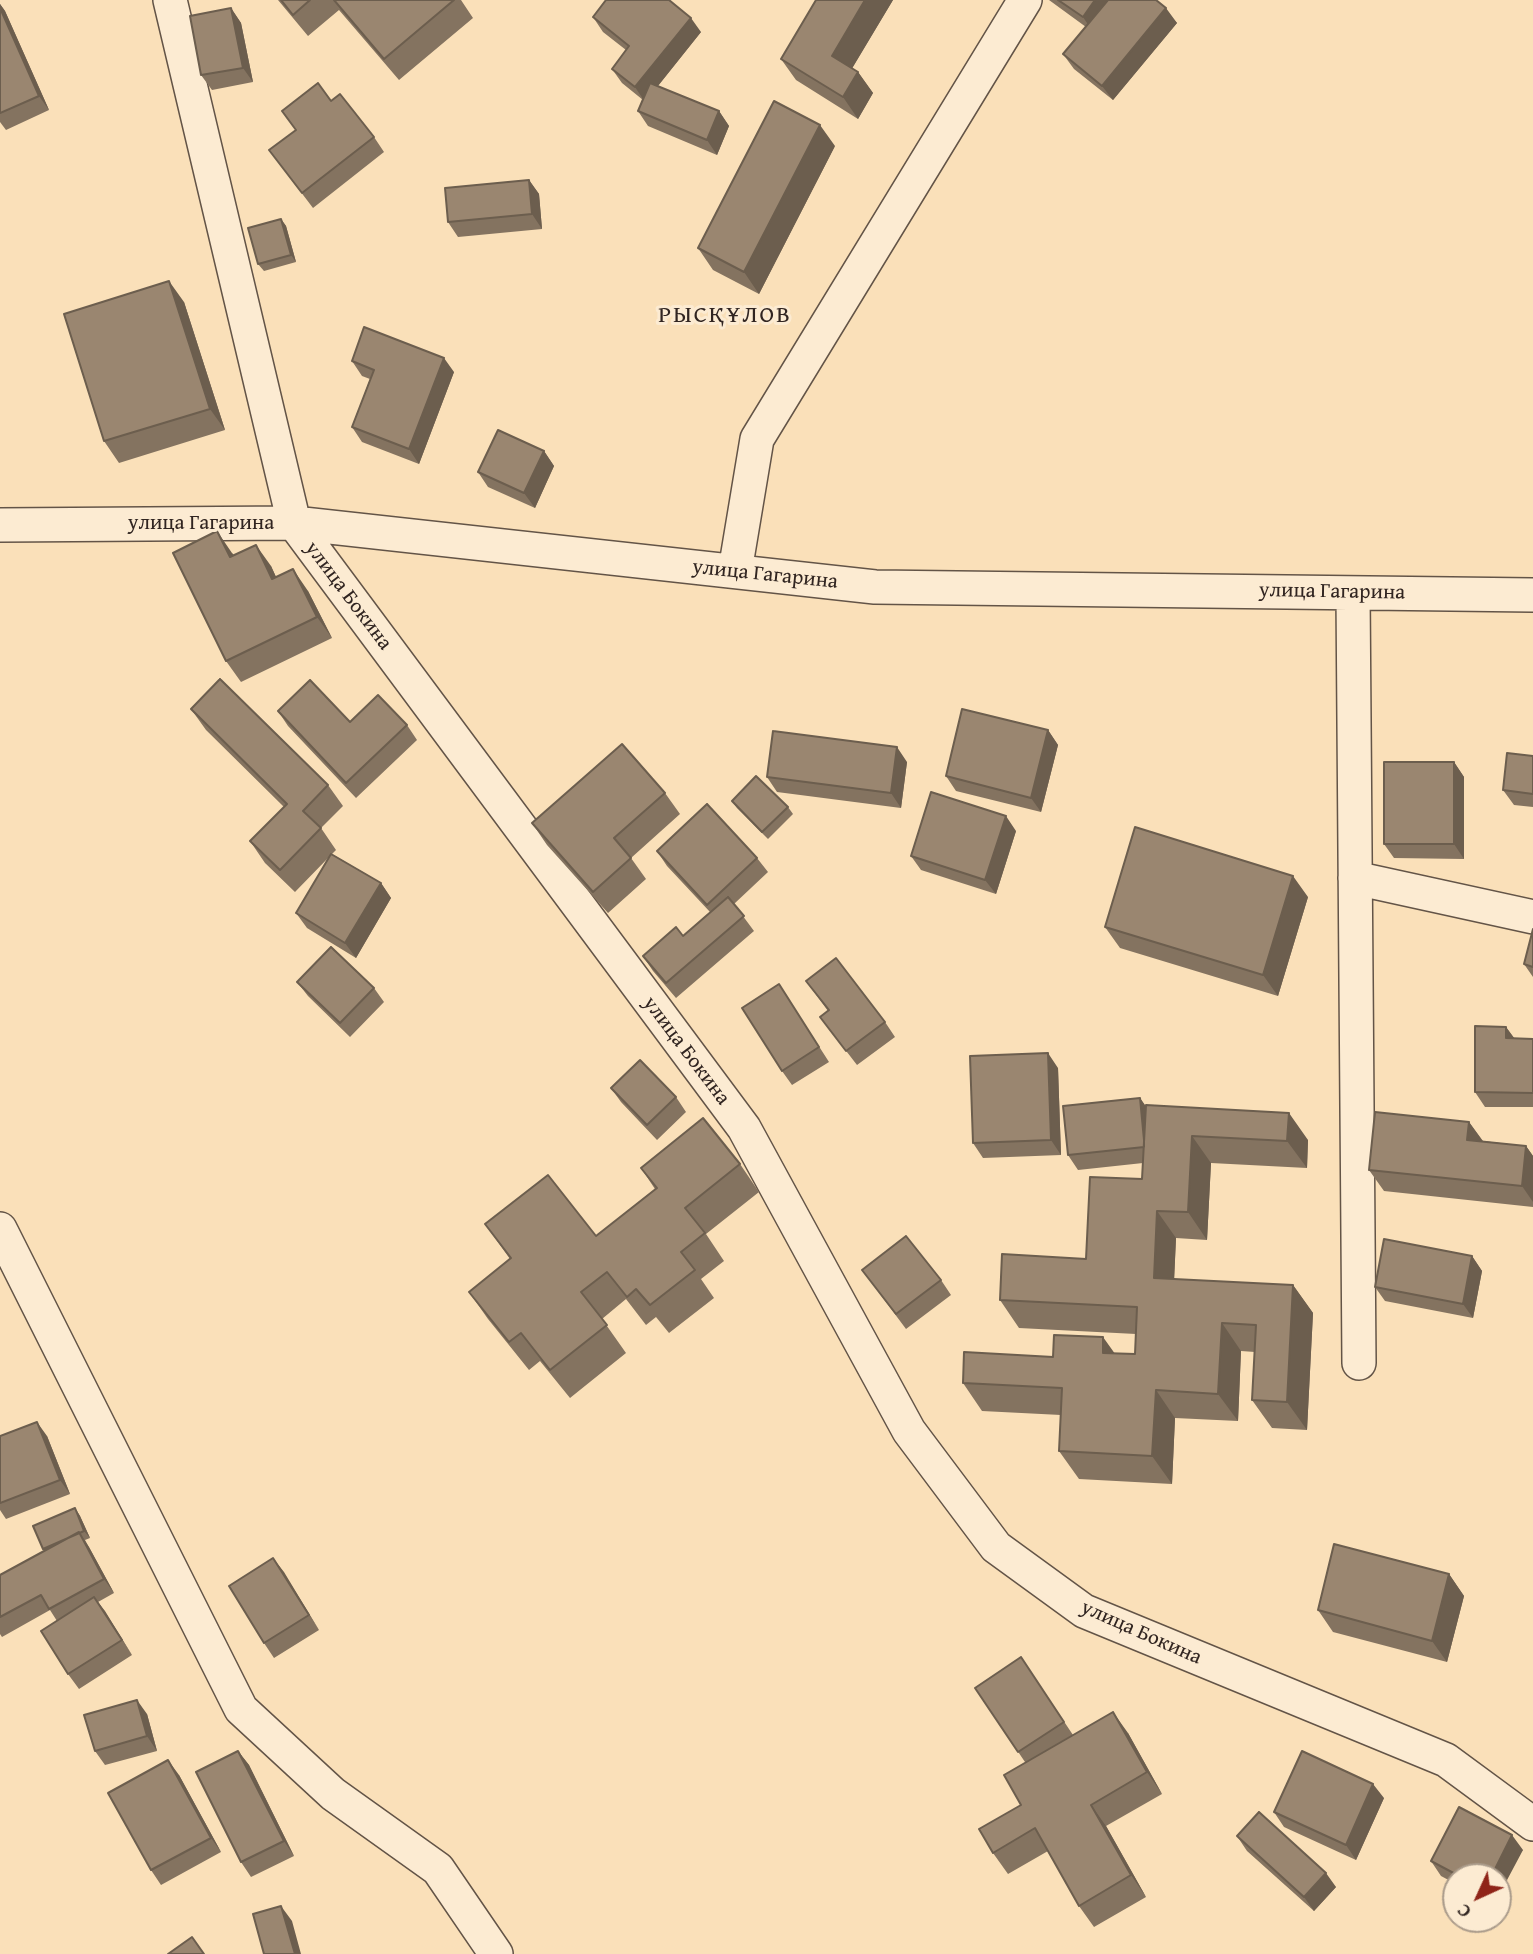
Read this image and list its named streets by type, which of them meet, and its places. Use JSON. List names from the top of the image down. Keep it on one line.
{"streets":{"street":["улица Гагарина","улица Бокина"]},"crossings":[["улица Гагарина","улица Бокина"]],"districts":["РЫСҚҰЛОВ"],"north":"bottom left"}
